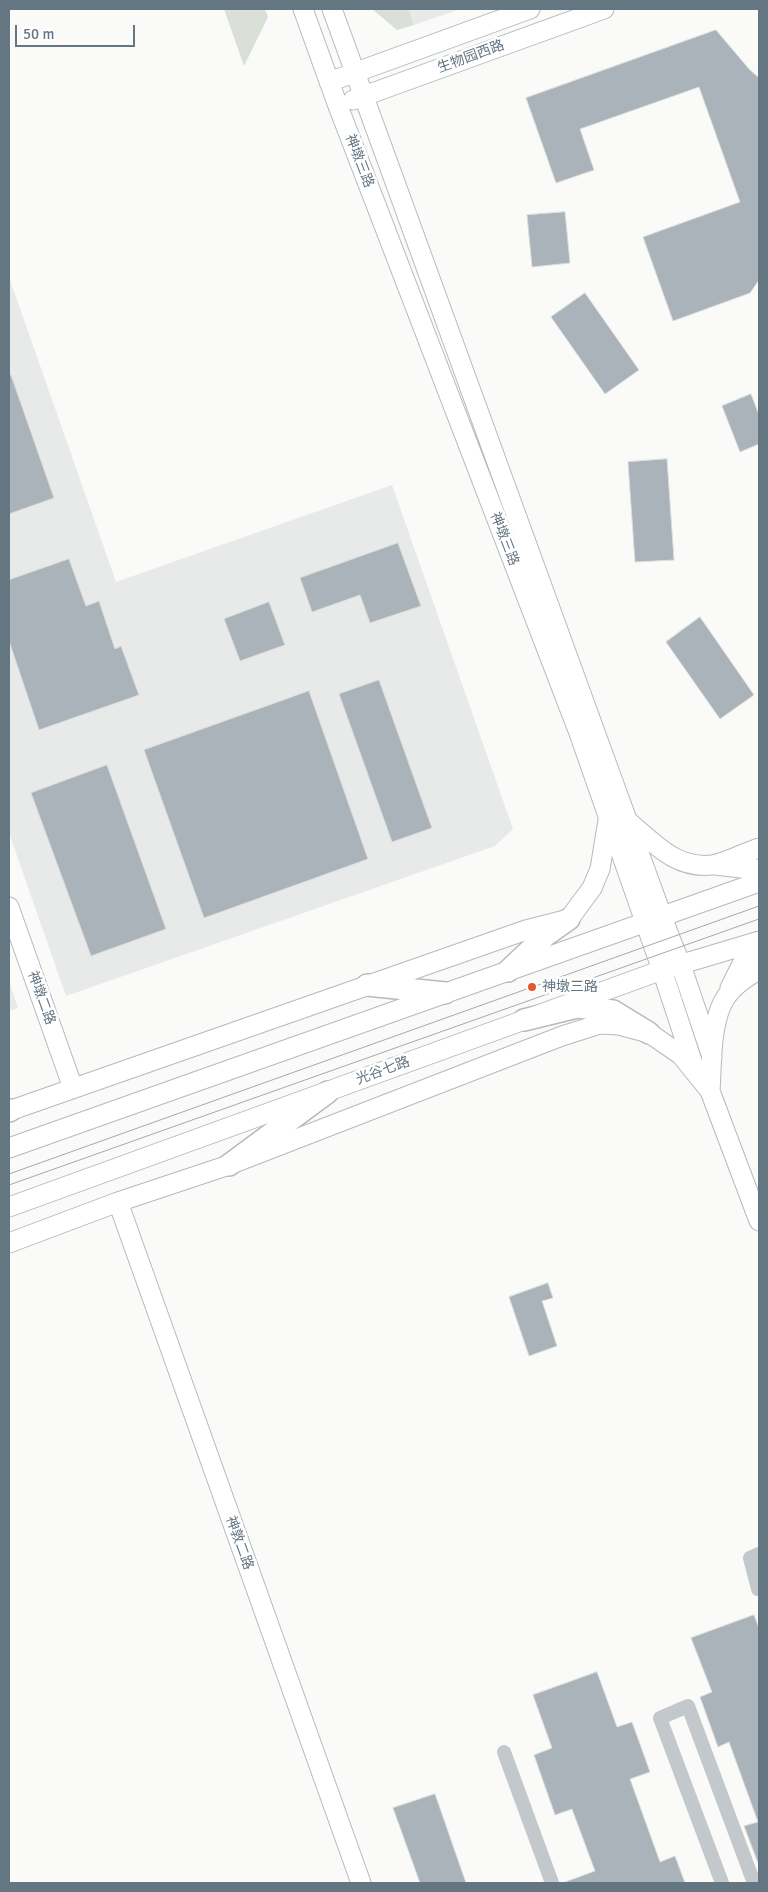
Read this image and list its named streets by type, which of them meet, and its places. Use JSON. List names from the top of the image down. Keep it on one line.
{"streets":{"street":["生物园西路","神墩三路","神墩二路","光谷七路","神敦二路"]},"crossings":[["生物园西路","神墩三路"],["神墩三路","光谷七路"]],"places":["神墩三路"],"scale_bar":"50 m"}
